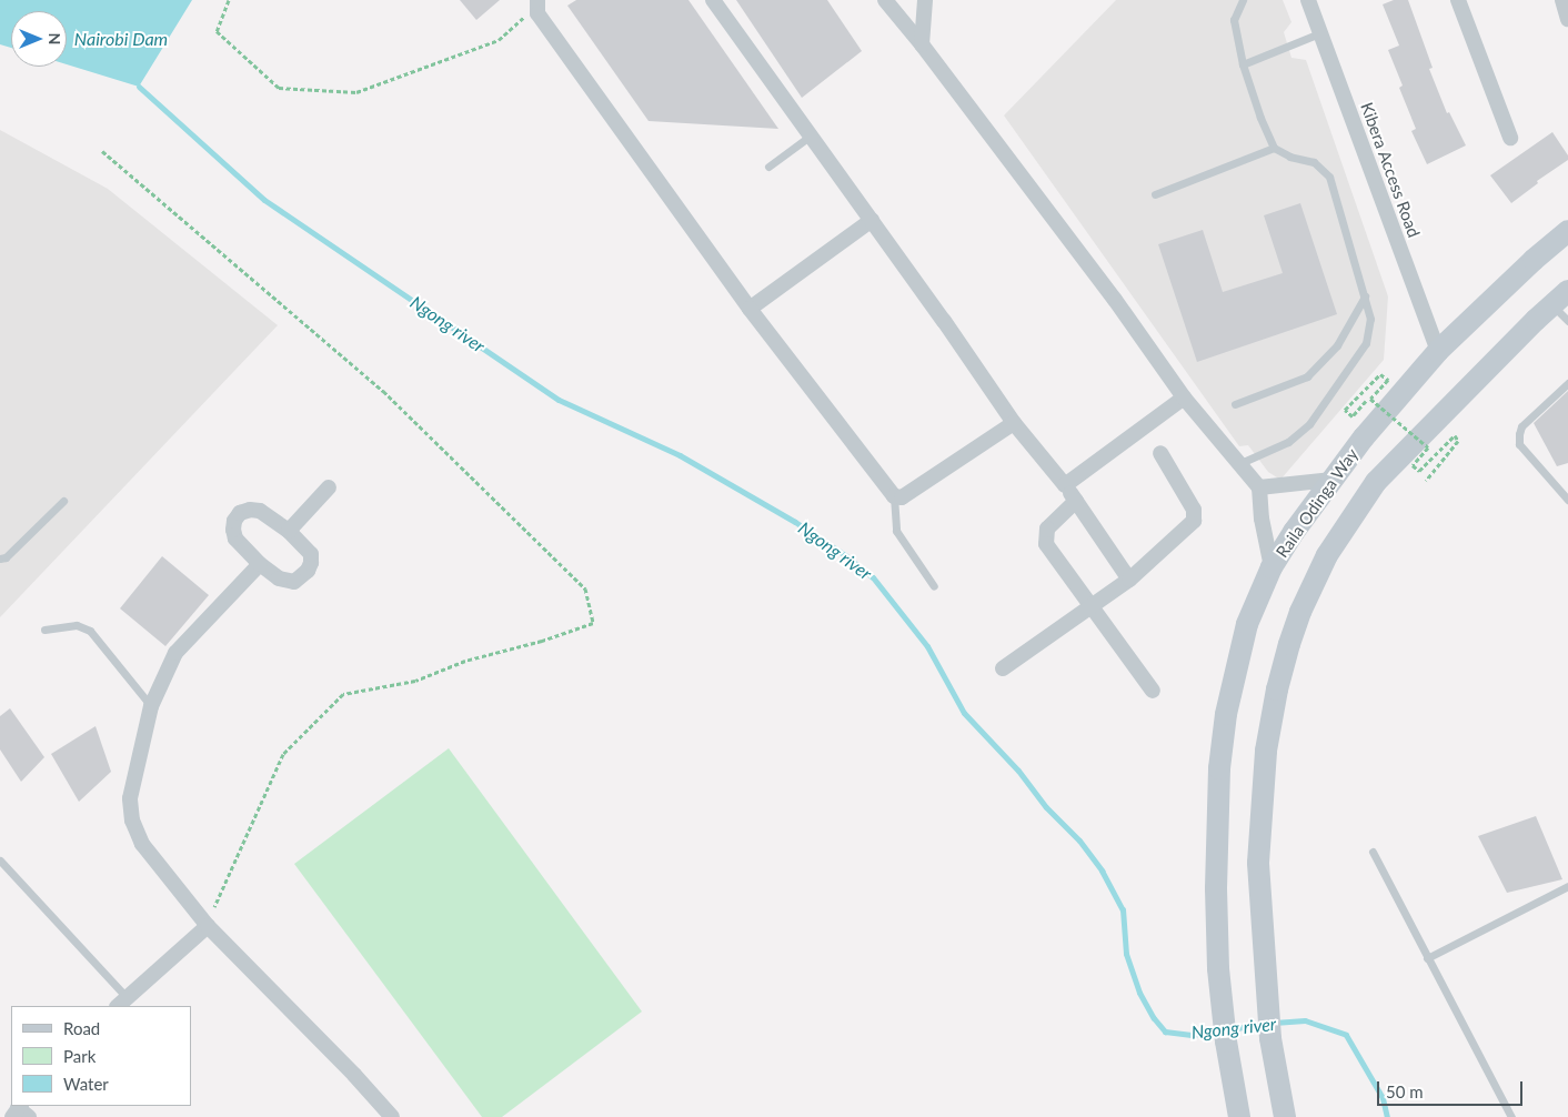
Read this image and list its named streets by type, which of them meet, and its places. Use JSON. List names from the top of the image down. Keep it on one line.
{"streets":{"main road":["Raila Odinga Way"],"street":["Kibera Access Road"]},"crossings":[["Kibera Access Road","Raila Odinga Way"]],"water":["Nairobi Dam","Ngong river"],"legend":["Road","Park","Water"],"scale_bar":"50 m","north":"right"}
